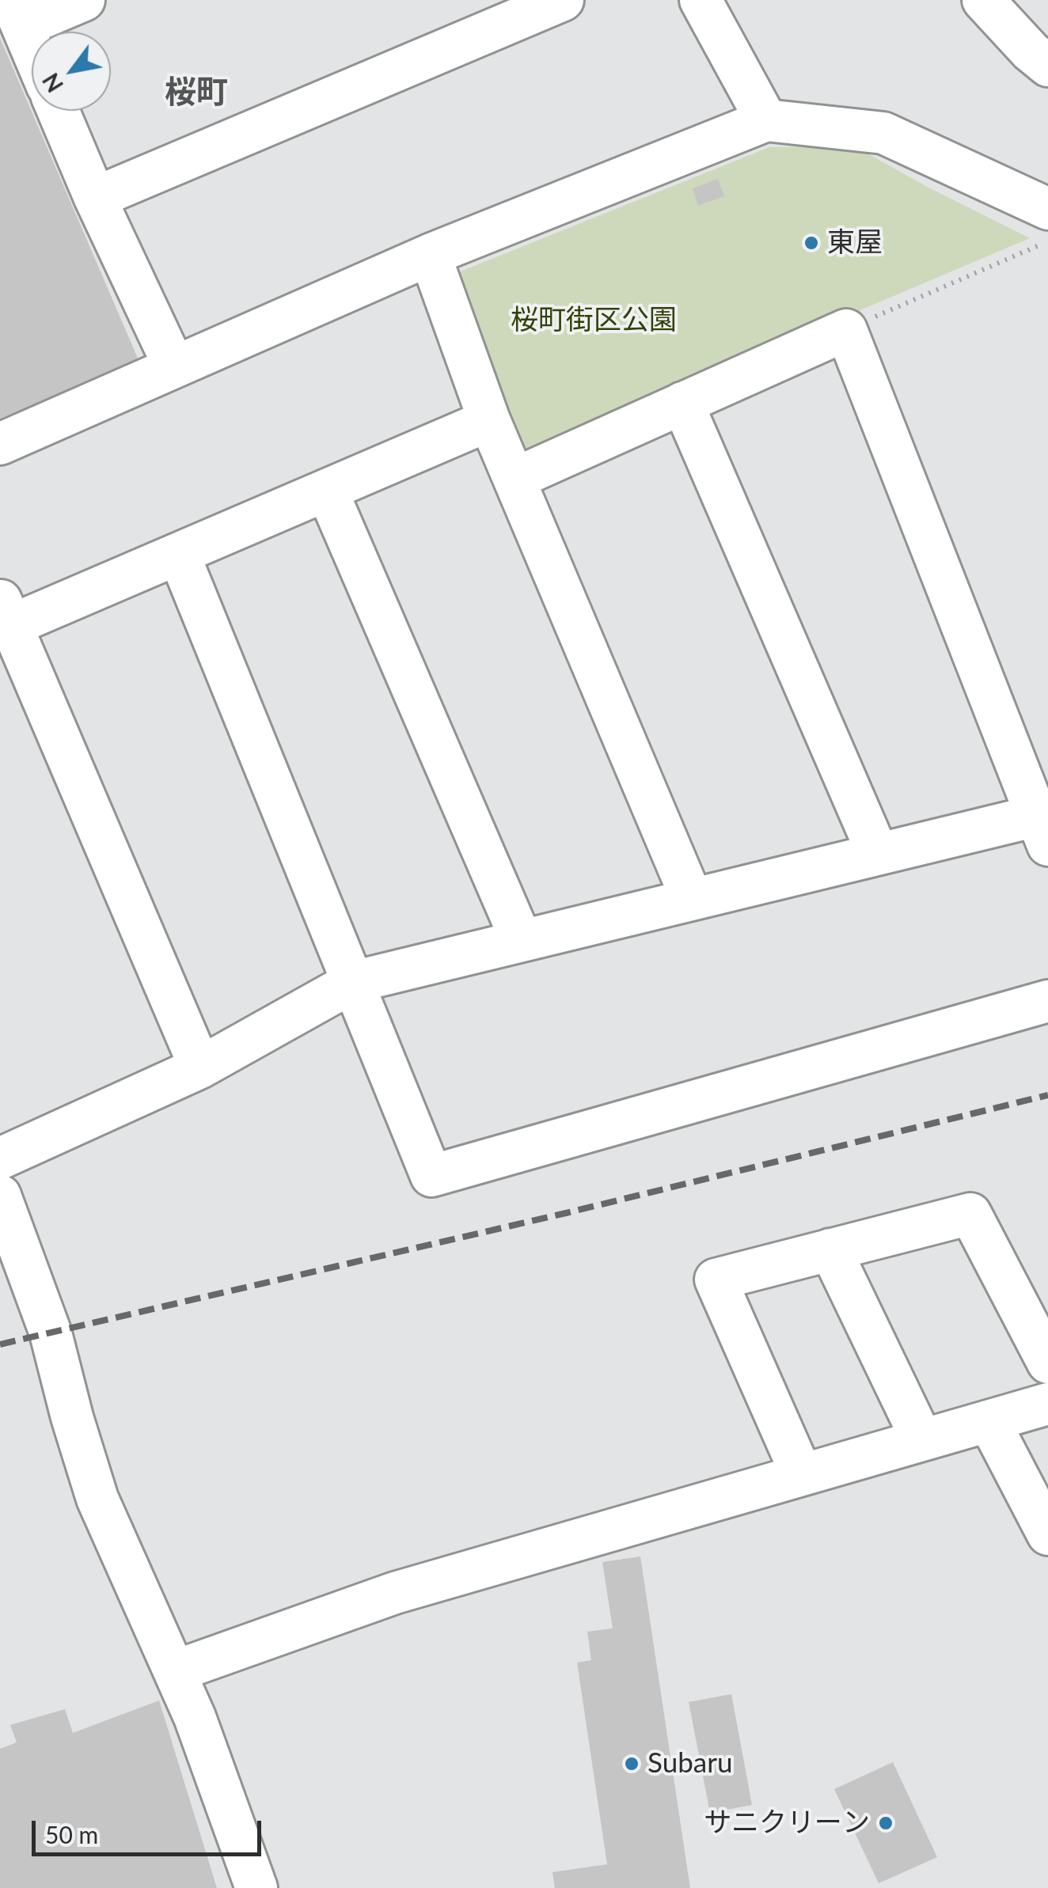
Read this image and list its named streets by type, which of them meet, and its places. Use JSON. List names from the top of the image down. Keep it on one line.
{"districts":["桜町"],"parks":["桜町街区公園"],"places":["東屋","Subaru","サニクリーン"],"scale_bar":"50 m","north":"bottom left"}
